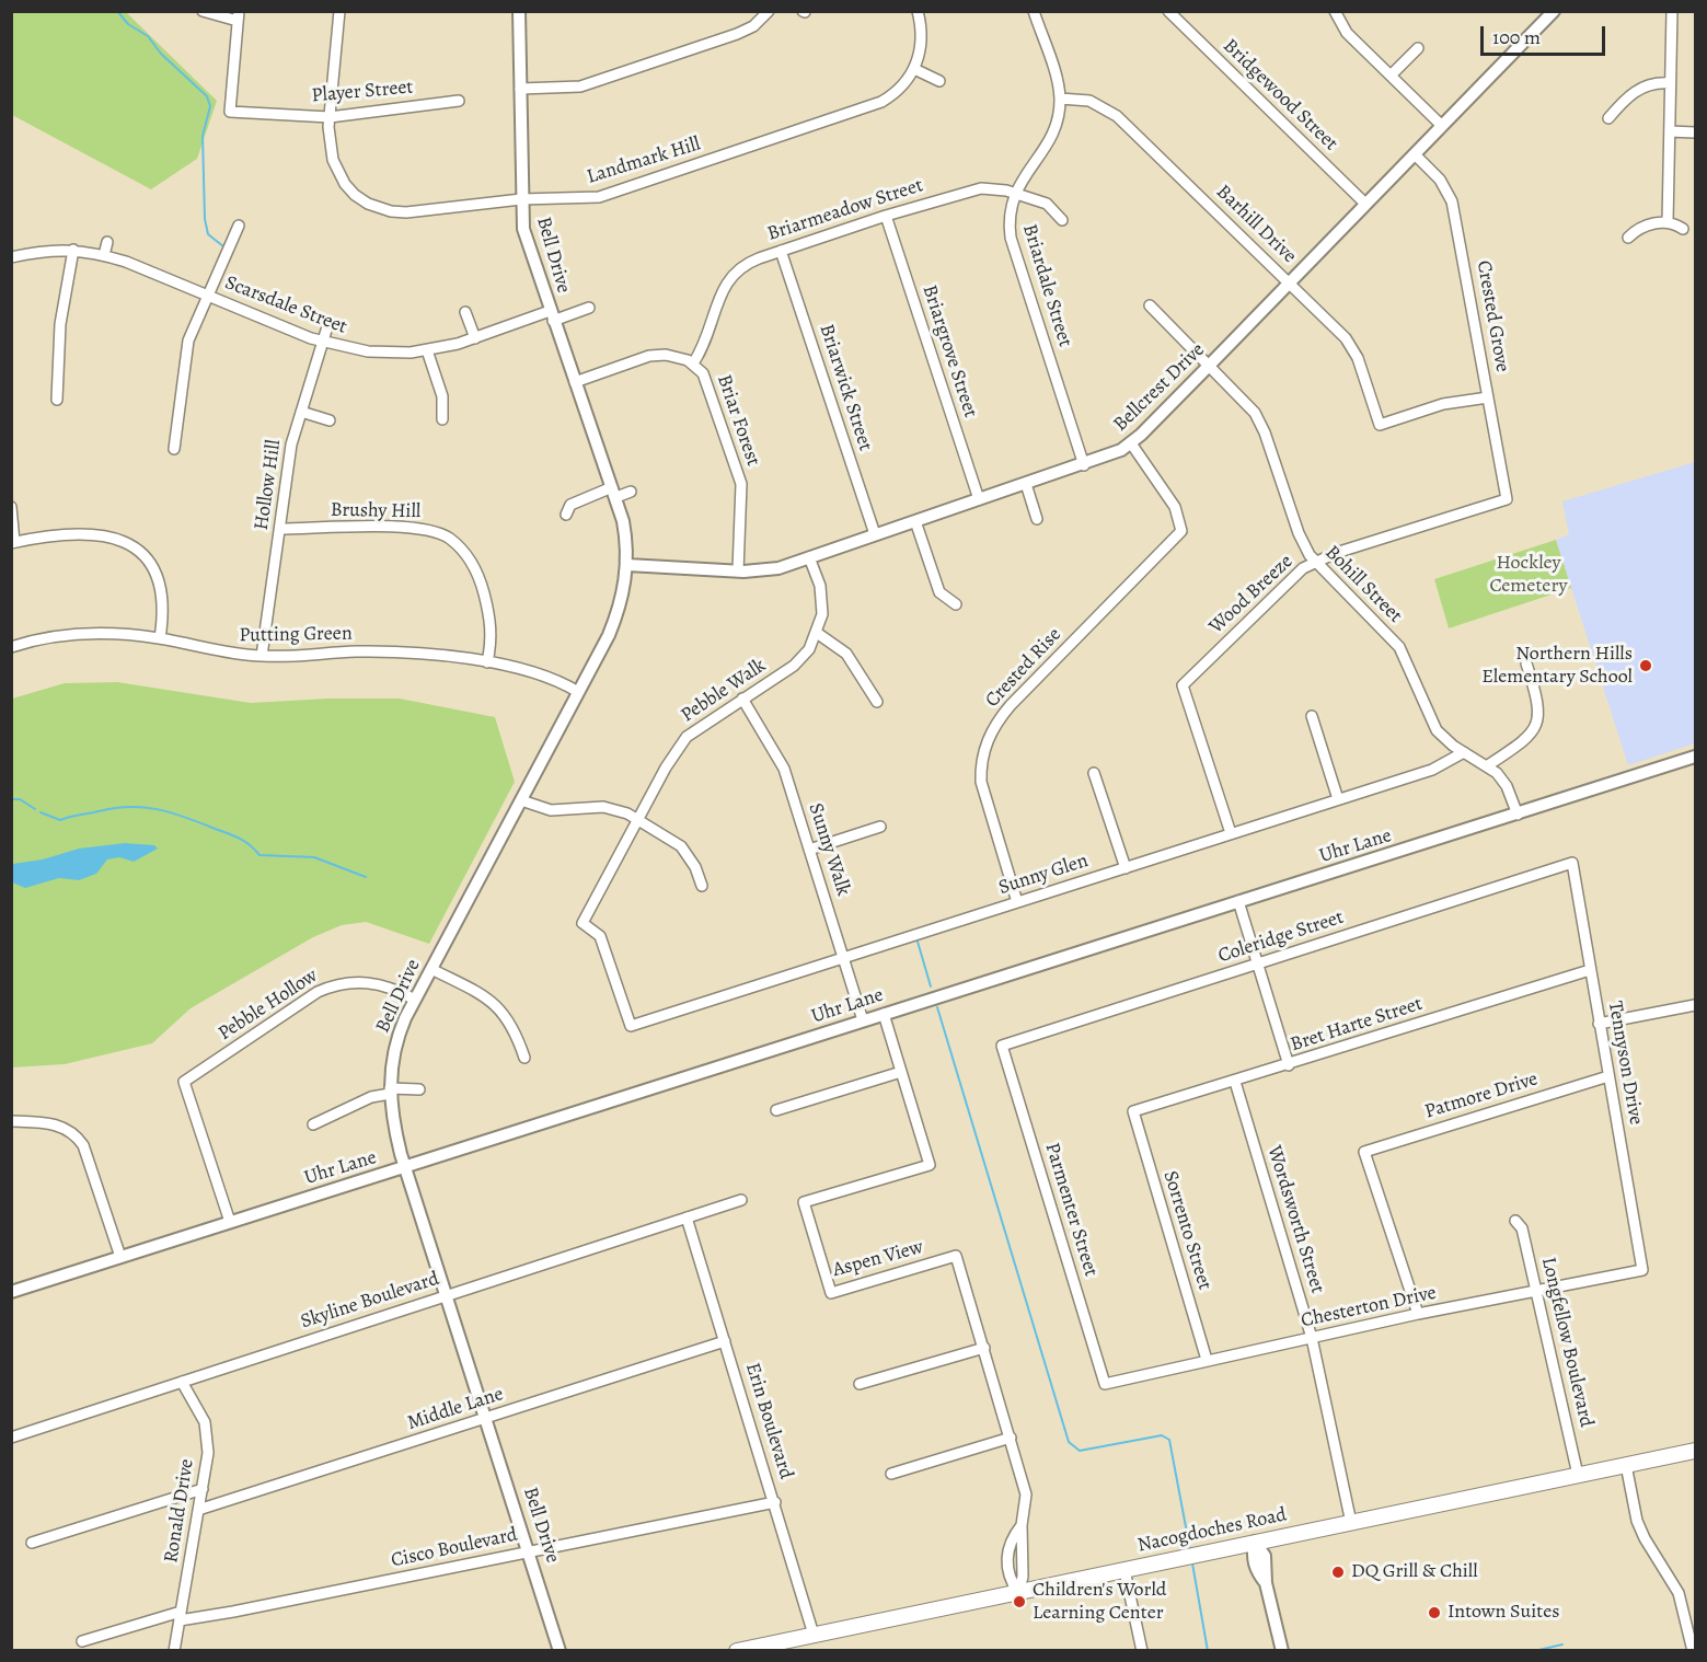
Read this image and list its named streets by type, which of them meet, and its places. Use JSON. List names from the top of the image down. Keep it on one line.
{"streets":{"main road":["Nacogdoches Road"],"street":["Player Street","Bridgewood Street","Landmark Hill","Briarmeadow Street","Barhill Drive","Bell Drive","Briardale Street","Scarsdale Street","Crested Grove","Briargrove Street","Briarwick Street","Bellcrest Drive","Briar Forest","Hollow Hill","Brushy Hill","Bohill Street","Wood Breeze","Putting Green","Crested Rise","Pebble Walk","Uhr Lane","Sunny Walk","Sunny Glen","Coleridge Street","Pebble Hollow","Bret Harte Street","Tennyson Drive","Patmore Drive","Parmenter Street","Wordsworth Street","Sorrento Street","Aspen View","Skyline Boulevard","Chesterton Drive","Longfellow Boulevard","Middle Lane","Erin Boulevard","Ronald Drive","Cisco Boulevard"]},"crossings":[["Player Street","Landmark Hill"],["Bridgewood Street","Bellcrest Drive"],["Landmark Hill","Bell Drive"],["Briarmeadow Street","Briardale Street"],["Briarmeadow Street","Briargrove Street"],["Briarmeadow Street","Briarwick Street"],["Briarmeadow Street","Briar Forest"],["Barhill Drive","Briardale Street"],["Barhill Drive","Crested Grove"],["Barhill Drive","Bellcrest Drive"],["Bell Drive","Scarsdale Street"],["Bell Drive","Bellcrest Drive"],["Bell Drive","Putting Green"],["Bell Drive","Uhr Lane"],["Bell Drive","Pebble Hollow"],["Bell Drive","Skyline Boulevard"],["Bell Drive","Middle Lane"],["Bell Drive","Cisco Boulevard"],["Briardale Street","Bellcrest Drive"],["Scarsdale Street","Hollow Hill"],["Crested Grove","Bellcrest Drive"],["Crested Grove","Wood Breeze"],["Briargrove Street","Bellcrest Drive"],["Briarwick Street","Bellcrest Drive"],["Bellcrest Drive","Briar Forest"],["Bellcrest Drive","Bohill Street"],["Bellcrest Drive","Crested Rise"],["Bellcrest Drive","Pebble Walk"],["Hollow Hill","Brushy Hill"],["Hollow Hill","Putting Green"],["Brushy Hill","Putting Green"],["Bohill Street","Wood Breeze"],["Bohill Street","Uhr Lane"],["Bohill Street","Sunny Glen"],["Wood Breeze","Sunny Glen"],["Crested Rise","Sunny Glen"],["Pebble Walk","Sunny Walk"],["Pebble Walk","Sunny Glen"],["Uhr Lane","Sunny Walk"],["Uhr Lane","Pebble Hollow"],["Uhr Lane","Aspen View"],["Sunny Walk","Sunny Glen"],["Coleridge Street","Tennyson Drive"],["Coleridge Street","Parmenter Street"],["Bret Harte Street","Tennyson Drive"],["Bret Harte Street","Wordsworth Street"],["Bret Harte Street","Sorrento Street"],["Tennyson Drive","Patmore Drive"],["Tennyson Drive","Chesterton Drive"],["Patmore Drive","Chesterton Drive"],["Parmenter Street","Chesterton Drive"],["Wordsworth Street","Chesterton Drive"],["Wordsworth Street","Nacogdoches Road"],["Sorrento Street","Chesterton Drive"],["Aspen View","Nacogdoches Road"],["Skyline Boulevard","Erin Boulevard"],["Skyline Boulevard","Ronald Drive"],["Chesterton Drive","Longfellow Boulevard"],["Longfellow Boulevard","Nacogdoches Road"],["Middle Lane","Erin Boulevard"],["Middle Lane","Ronald Drive"],["Erin Boulevard","Nacogdoches Road"],["Erin Boulevard","Cisco Boulevard"],["Ronald Drive","Cisco Boulevard"]],"parks":["Hockley Cemetery"],"places":["Northern Hills Elementary School","DQ Grill & Chill","Children's World Learning Center","Intown Suites"],"scale_bar":"100 m"}
